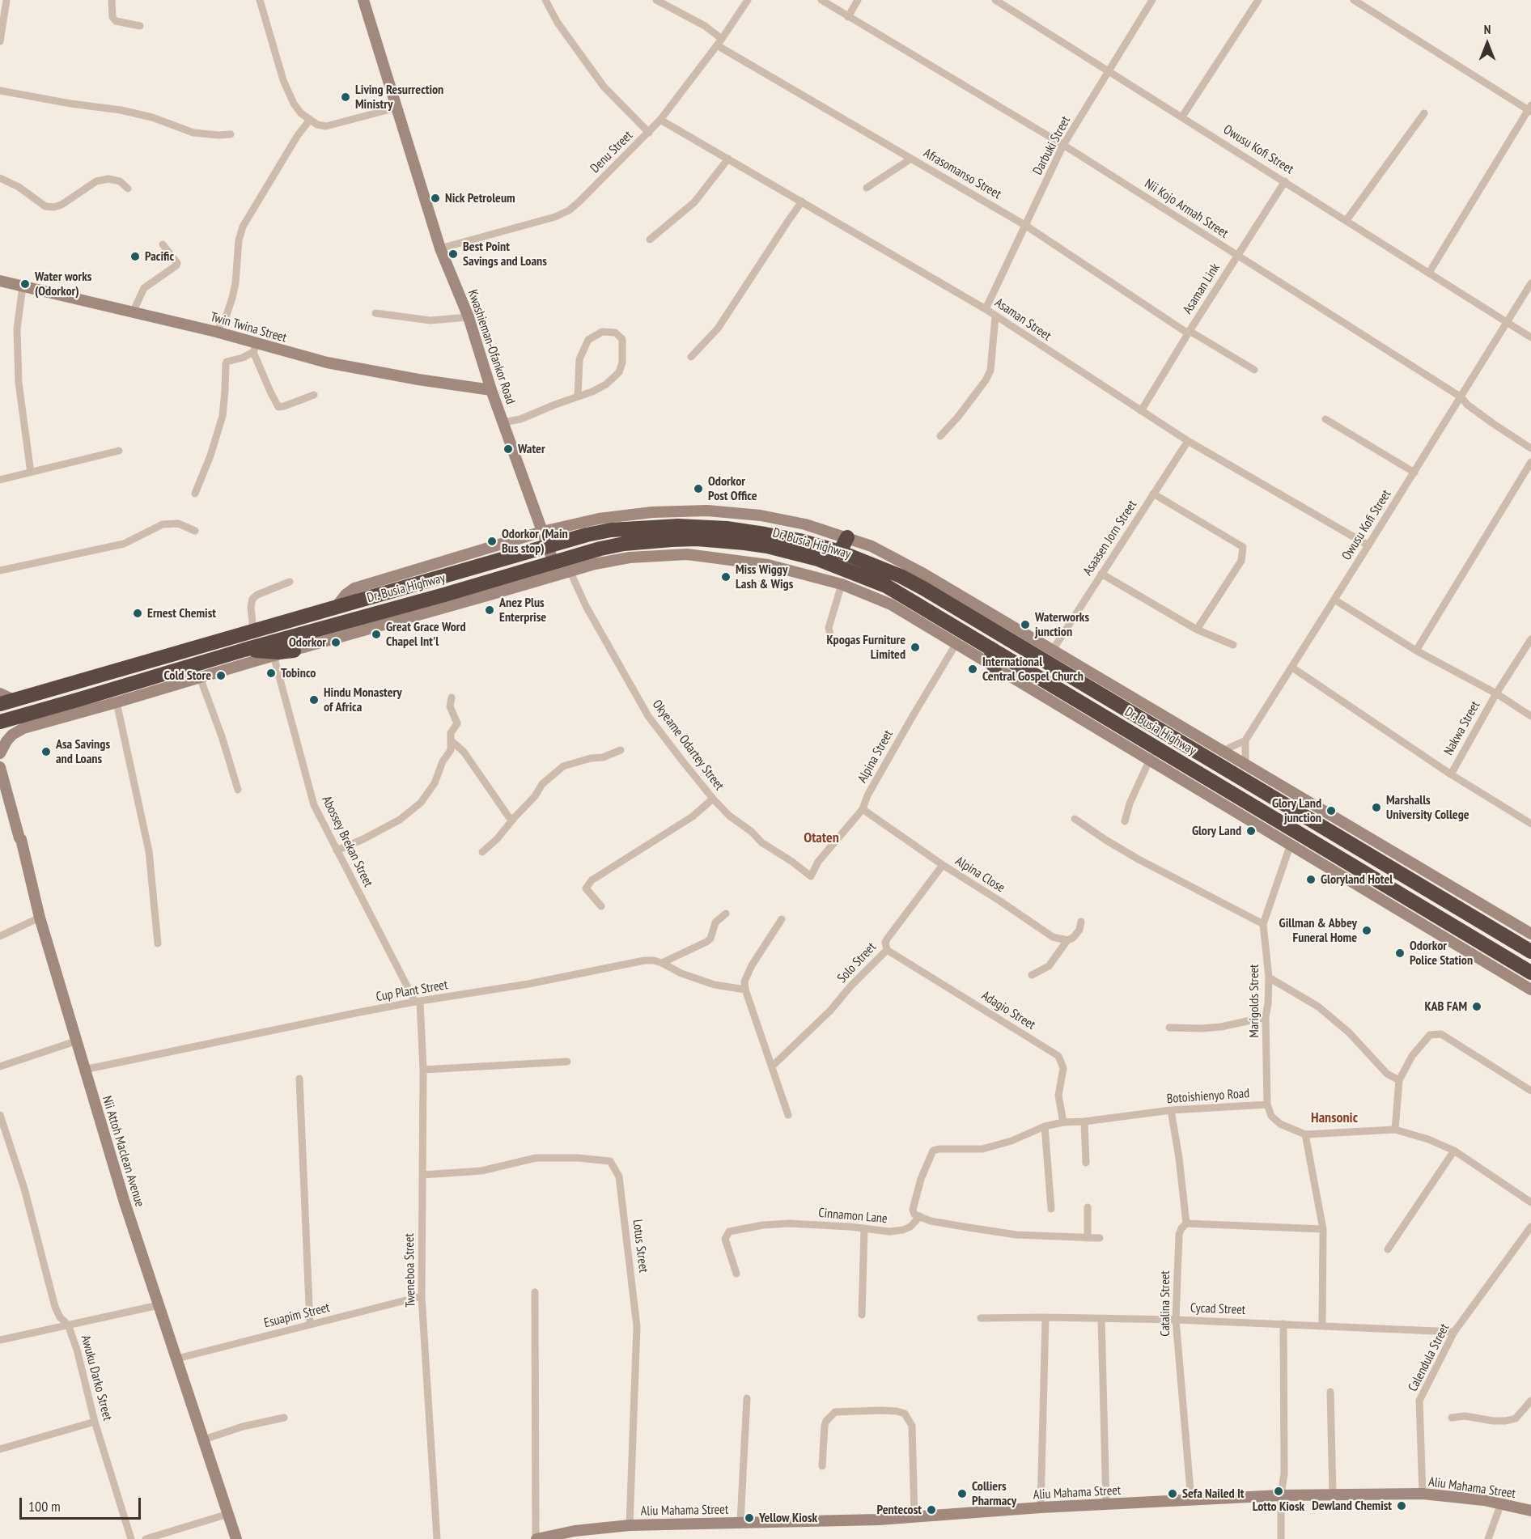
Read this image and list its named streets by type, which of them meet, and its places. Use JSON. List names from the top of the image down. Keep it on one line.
{"streets":{"highway":["Dr. Busia Highway"],"street":["Darbuki Street","Owusu Kofi Street","Denu Street","Afrasomanso Street","Nii Kojo Armah Street","Asaman Link","Asaman Street","Twin Twina Street","Kwashieman-Ofankor Road","Asaasen Jorn Street","Nakwa Street","Okyeame Odartey Street","Alpina Street","Abossey Brekan Street","Alpina Close","Solo Street","Cup Plant Street","Marigolds Street","Adagio Street","Botoishienyo Road","Nii Attoh Maclean Avenue","Cinnamon Lane","Lotus Street","Tweneboa Street","Catalina Street","Cycad Street","Esuapim Street","Calendula Street","Awuku Darko Street","Aliu Mahama Street"]},"crossings":[["Darbuki Street","Owusu Kofi Street"],["Darbuki Street","Afrasomanso Street"],["Darbuki Street","Nii Kojo Armah Street"],["Darbuki Street","Asaman Street"],["Owusu Kofi Street","Nii Kojo Armah Street"],["Owusu Kofi Street","Asaman Link"],["Owusu Kofi Street","Asaman Street"],["Denu Street","Afrasomanso Street"],["Denu Street","Asaman Street"],["Denu Street","Kwashieman-Ofankor Road"],["Afrasomanso Street","Asaman Link"],["Nii Kojo Armah Street","Asaman Link"],["Asaman Link","Asaman Street"],["Asaman Street","Asaasen Jorn Street"],["Twin Twina Street","Kwashieman-Ofankor Road"],["Kwashieman-Ofankor Road","Dr. Busia Highway"],["Asaasen Jorn Street","Dr. Busia Highway"],["Dr. Busia Highway","Okyeame Odartey Street"],["Dr. Busia Highway","Alpina Street"],["Dr. Busia Highway","Abossey Brekan Street"],["Dr. Busia Highway","Marigolds Street"],["Okyeame Odartey Street","Alpina Street"],["Alpina Street","Alpina Close"],["Abossey Brekan Street","Cup Plant Street"],["Abossey Brekan Street","Tweneboa Street"],["Alpina Close","Solo Street"],["Solo Street","Adagio Street"],["Cup Plant Street","Nii Attoh Maclean Avenue"],["Cup Plant Street","Tweneboa Street"],["Marigolds Street","Botoishienyo Road"],["Adagio Street","Botoishienyo Road"],["Botoishienyo Road","Cinnamon Lane"],["Botoishienyo Road","Catalina Street"],["Nii Attoh Maclean Avenue","Esuapim Street"],["Lotus Street","Tweneboa Street"],["Lotus Street","Aliu Mahama Street"],["Tweneboa Street","Esuapim Street"],["Catalina Street","Cycad Street"],["Catalina Street","Aliu Mahama Street"],["Cycad Street","Calendula Street"],["Calendula Street","Aliu Mahama Street"]],"districts":["Otaten","Hansonic"],"places":["Living Resurrection Ministry","Nick Petroleum","Best Point Savings and Loans","Pacific","Water works (Odorkor)","Water","Odorkor Post Office","Odorkor (Main Bus stop)","Miss Wiggy Lash & Wigs","Anez Plus Enterprise","Ernest Chemist","Waterworks junction","Great Grace Word Chapel Int'l","Odorkor","Kpogas Furniture Limited","International Central Gospel Church","Tobinco","Cold Store","Hindu Monastery of Africa","Asa Savings and Loans","Marshalls University College","Glory Land junction","Glory Land","Gloryland Hotel","Gillman & Abbey Funeral Home","Odorkor Police Station","KAB FAM","Lotto Kiosk","Colliers Pharmacy","Sefa Nailed It","Dewland Chemist","Pentecost","Yellow Kiosk"],"scale_bar":"100 m","north":"top"}
